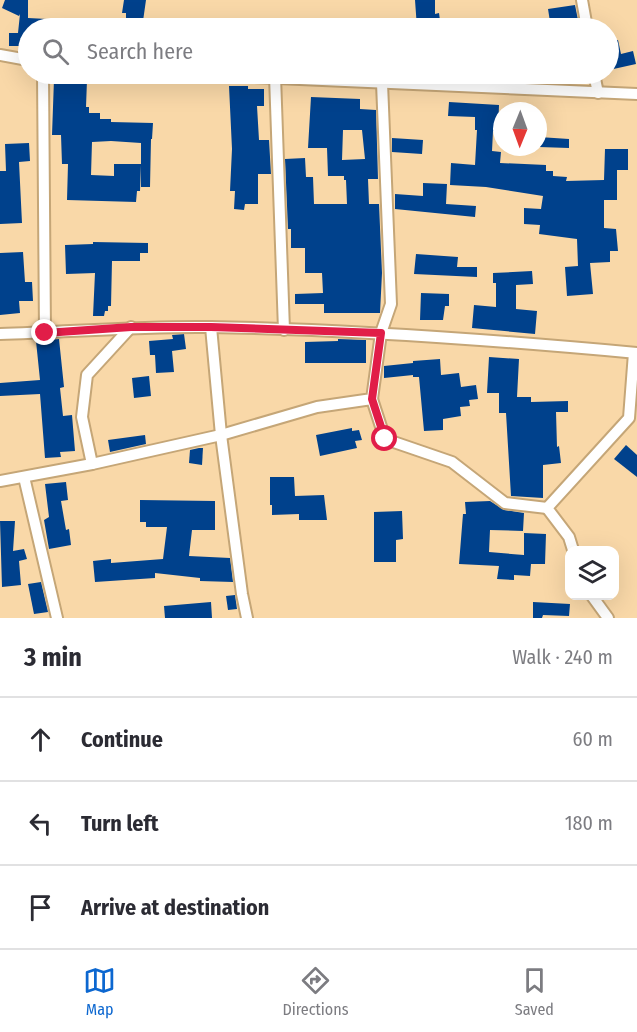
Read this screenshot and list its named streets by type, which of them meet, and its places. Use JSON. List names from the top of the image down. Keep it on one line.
{"north":"bottom","page":{"search":"Search here","heading":["3 min","Walk · 240 m"],"list":[["Continue","60 m"],["Turn left","180 m"],"Arrive at destination"],"nav":["Map","Directions","Saved"]}}
